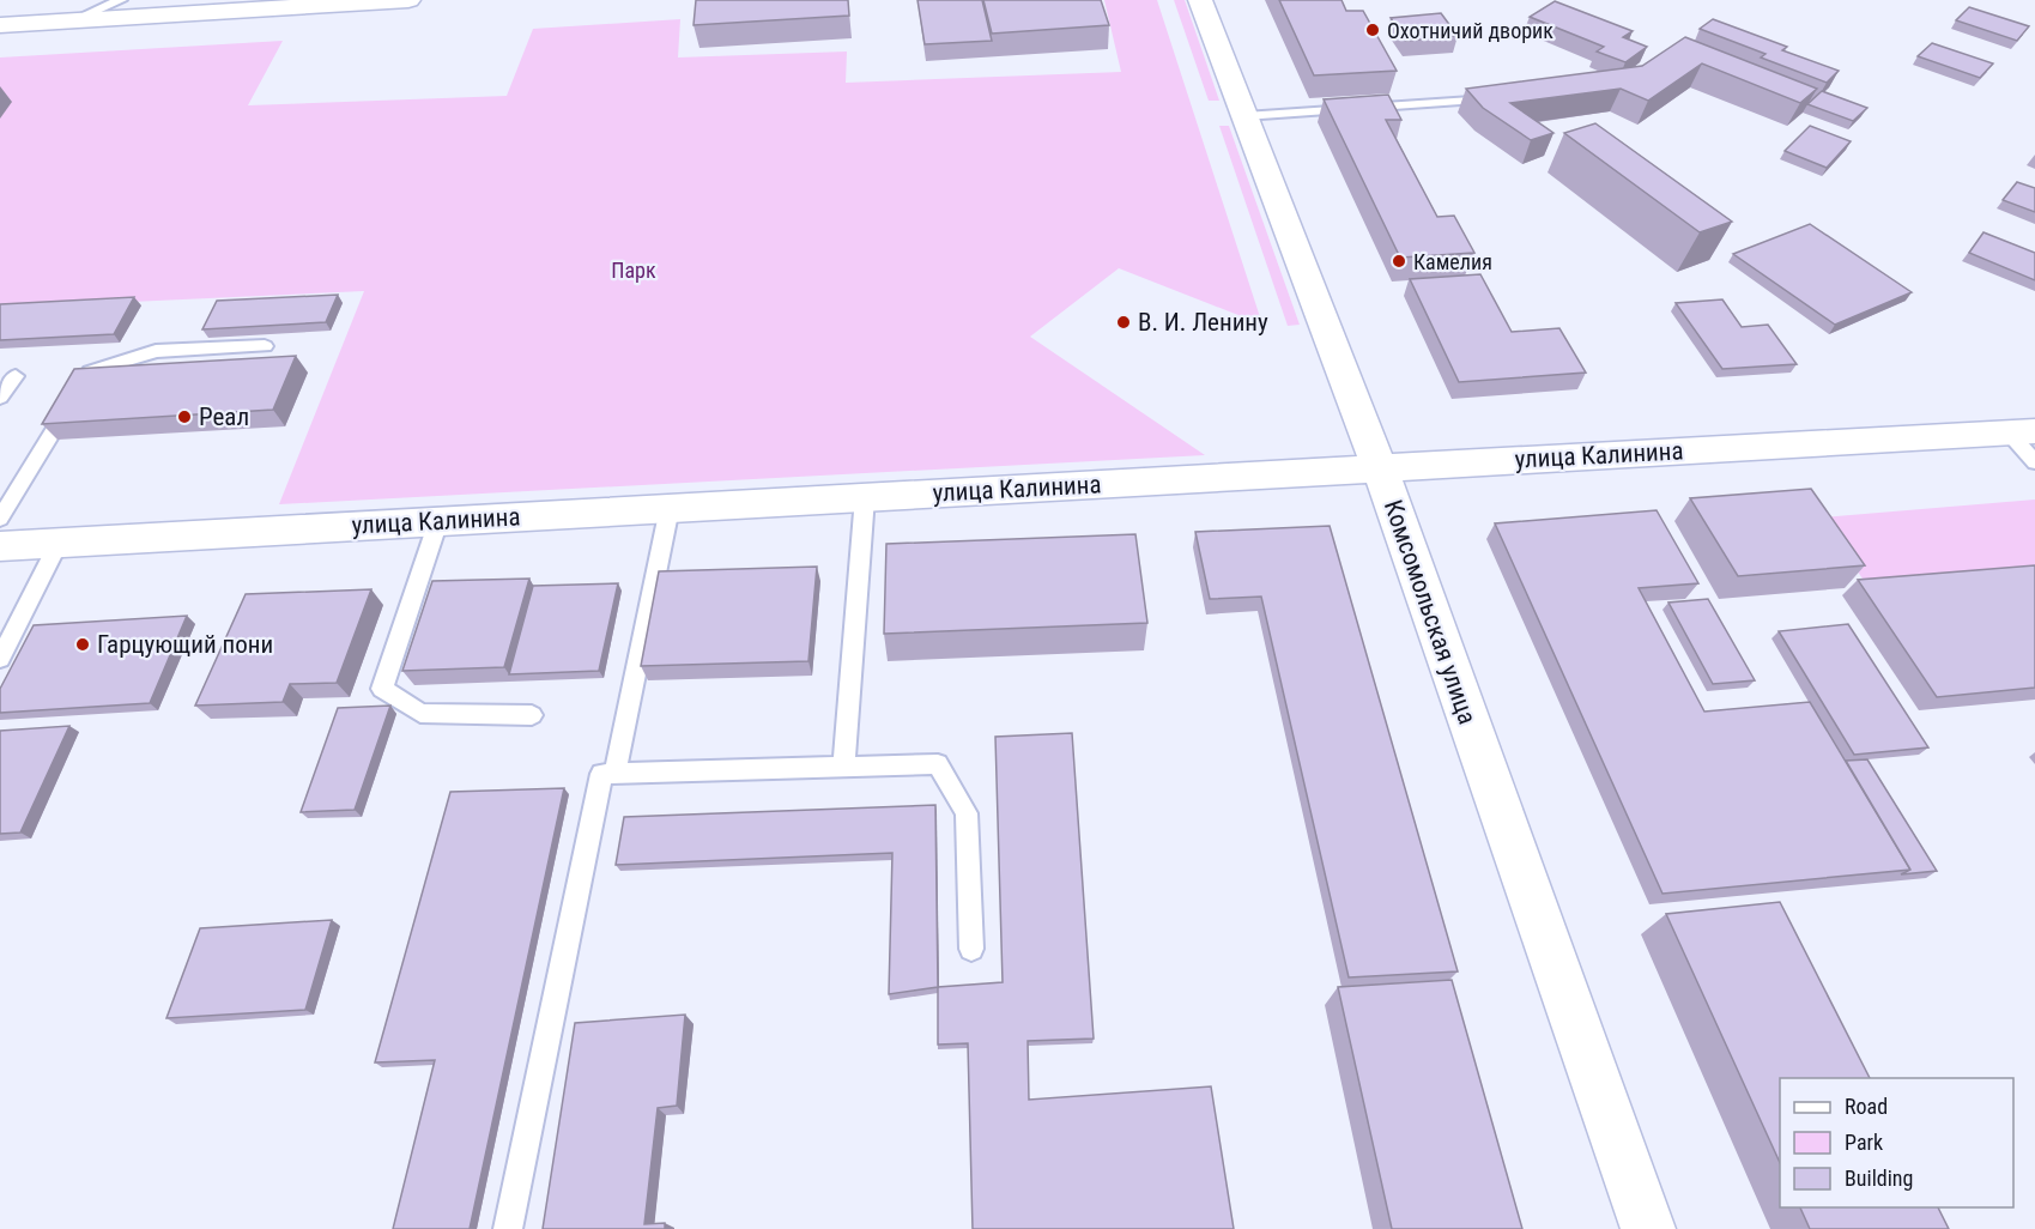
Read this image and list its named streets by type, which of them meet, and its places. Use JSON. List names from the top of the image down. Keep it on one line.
{"streets":{"street":["улица Калинина","Комсомольская улица"]},"crossings":[["улица Калинина","Комсомольская улица"]],"parks":["Парк"],"places":["Охотничий дворик","Камелия","В. И. Ленину","Реал","Гарцующий пони"],"legend":["Road","Park","Building"]}
